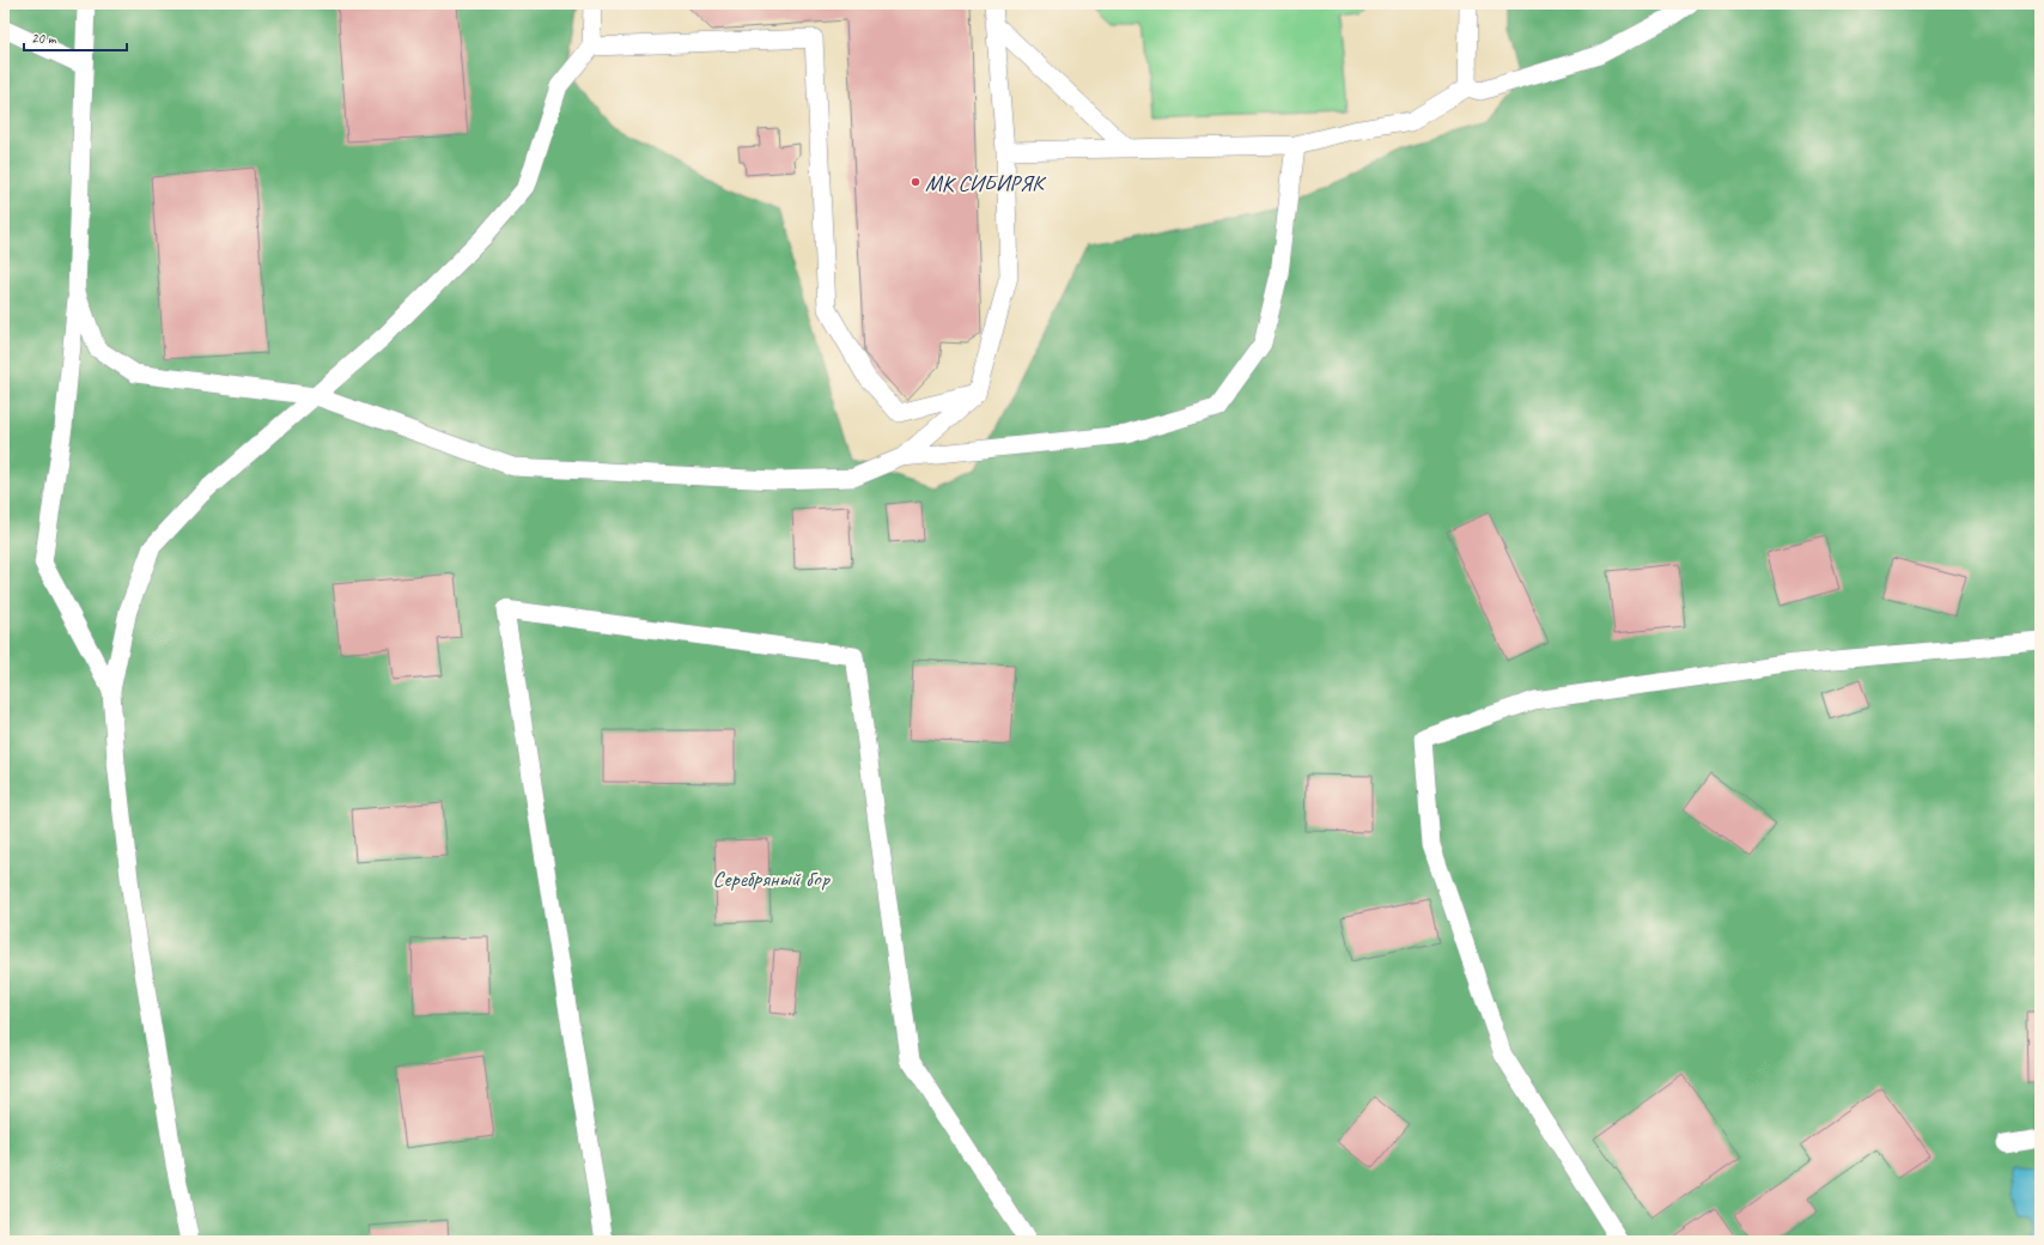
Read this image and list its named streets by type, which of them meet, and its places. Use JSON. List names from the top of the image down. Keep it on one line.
{"parks":["Серебряный бор"],"places":["МК СИБИРЯК"],"scale_bar":"20 m"}
